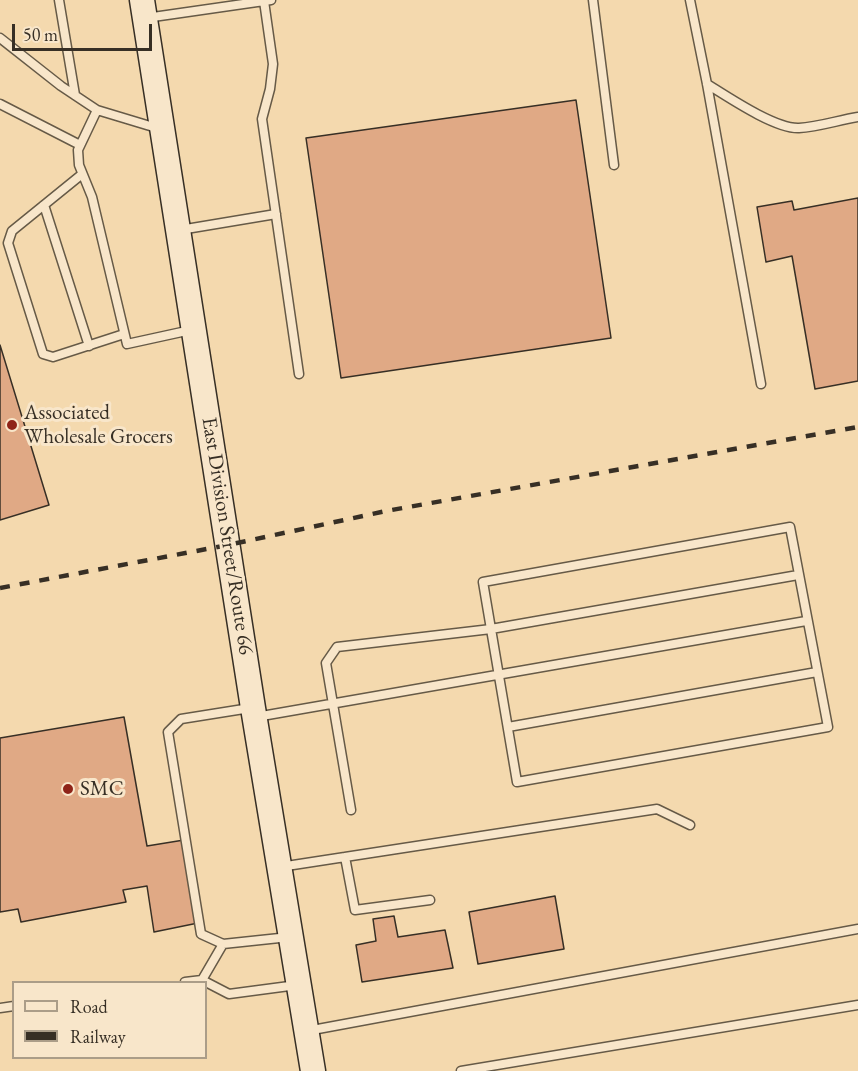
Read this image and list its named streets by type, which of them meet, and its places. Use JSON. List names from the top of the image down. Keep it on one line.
{"streets":{"main road":["East Division Street/Route 66"]},"places":["Associated Wholesale Grocers","SMC"],"legend":["Road","Railway"],"scale_bar":"50 m"}
